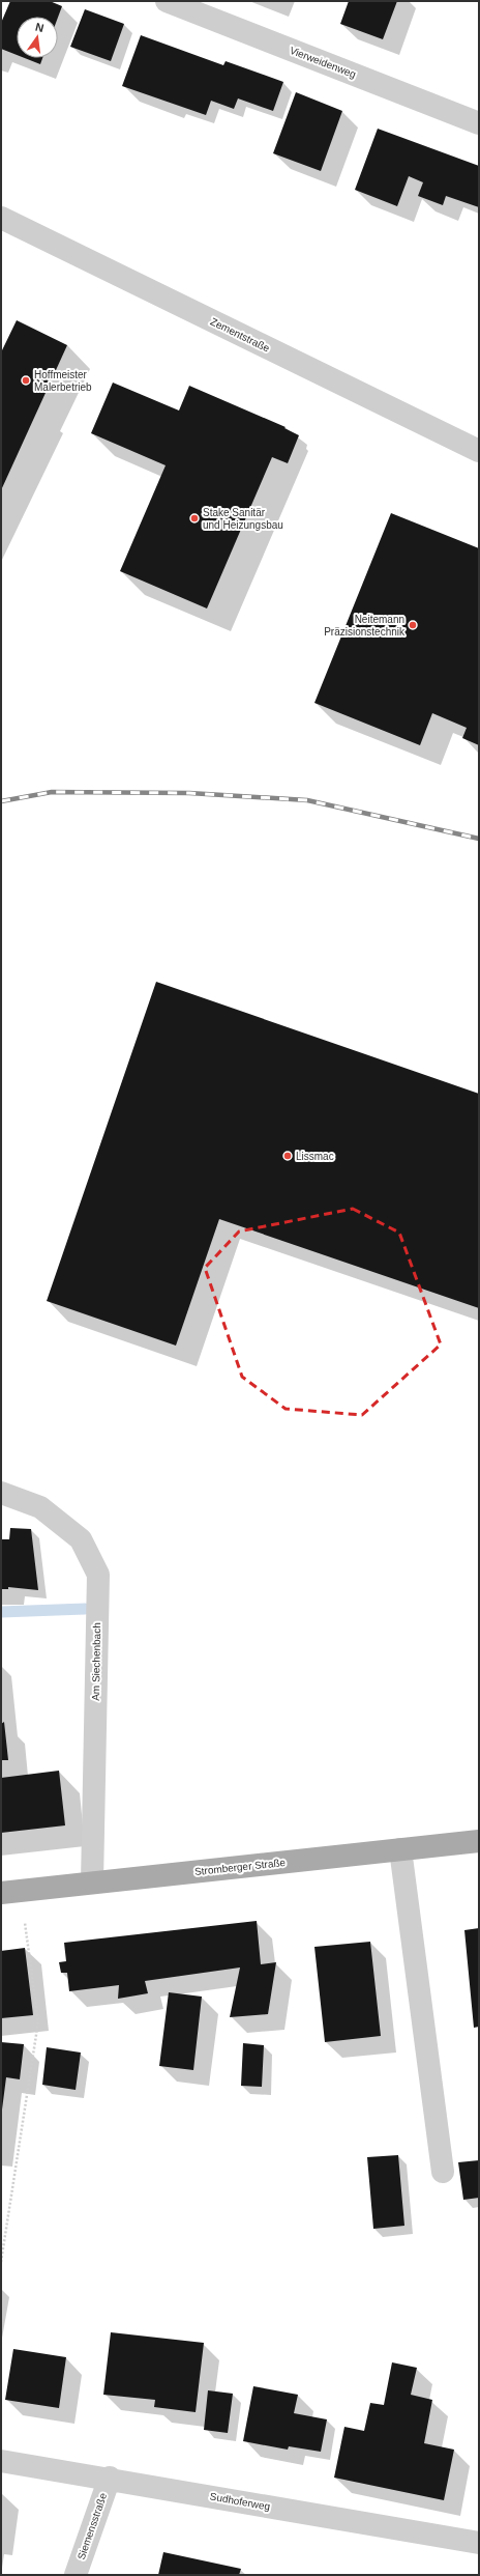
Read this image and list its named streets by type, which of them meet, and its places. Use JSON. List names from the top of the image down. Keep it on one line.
{"streets":{"main road":["Stromberger Straße"],"street":["Vierweidenweg","Zementstraße","Am Siechenbach","Sudhoferweg","Siemensstraße"]},"crossings":[["Am Siechenbach","Stromberger Straße"],["Sudhoferweg","Siemensstraße"]],"places":["Hoffmeister Malerbetrieb","Stake Sanitär und Heizungsbau","Neitemann Präzisionstechnik","Lissmac"],"north":"top"}
